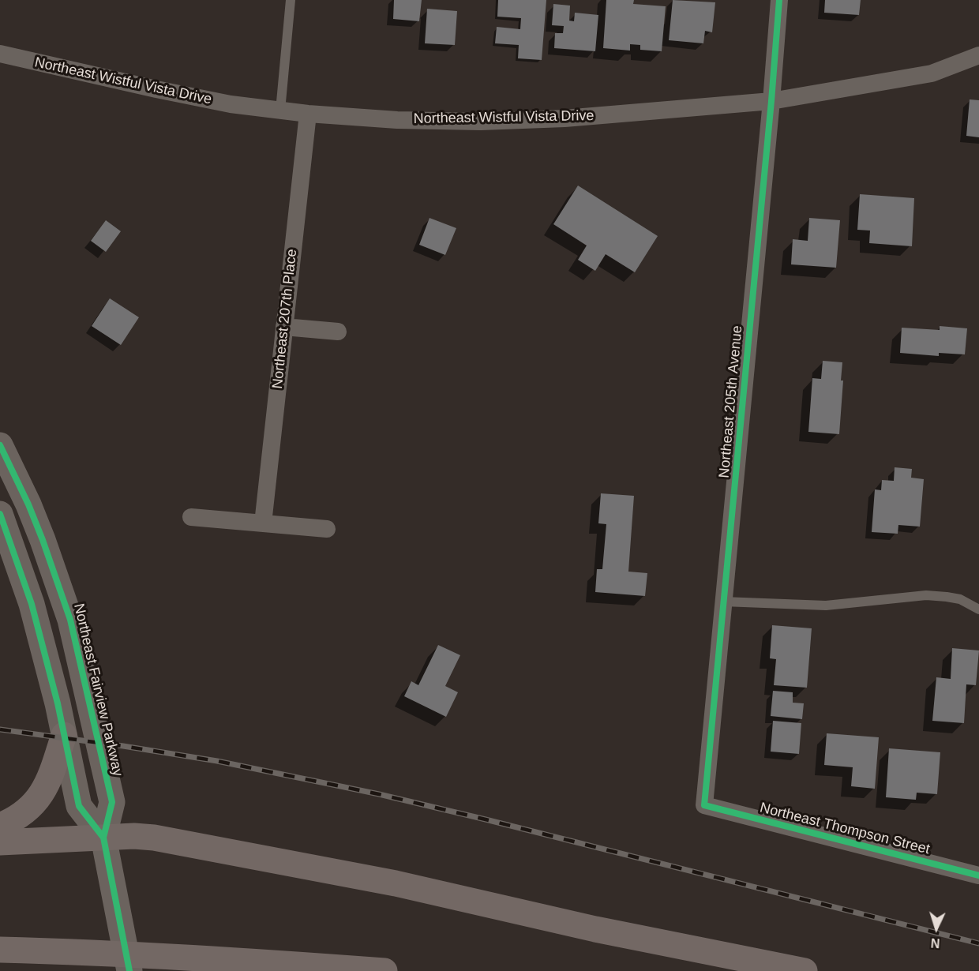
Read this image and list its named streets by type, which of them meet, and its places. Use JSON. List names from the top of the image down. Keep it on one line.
{"streets":{"main road":["Northeast Fairview Parkway"],"street":["Northeast Wistful Vista Drive","Northeast 207th Place","Northeast 205th Avenue","Northeast Thompson Street"]},"crossings":[["Northeast Wistful Vista Drive","Northeast 207th Place"],["Northeast Wistful Vista Drive","Northeast 205th Avenue"],["Northeast 205th Avenue","Northeast Thompson Street"]],"north":"bottom"}
